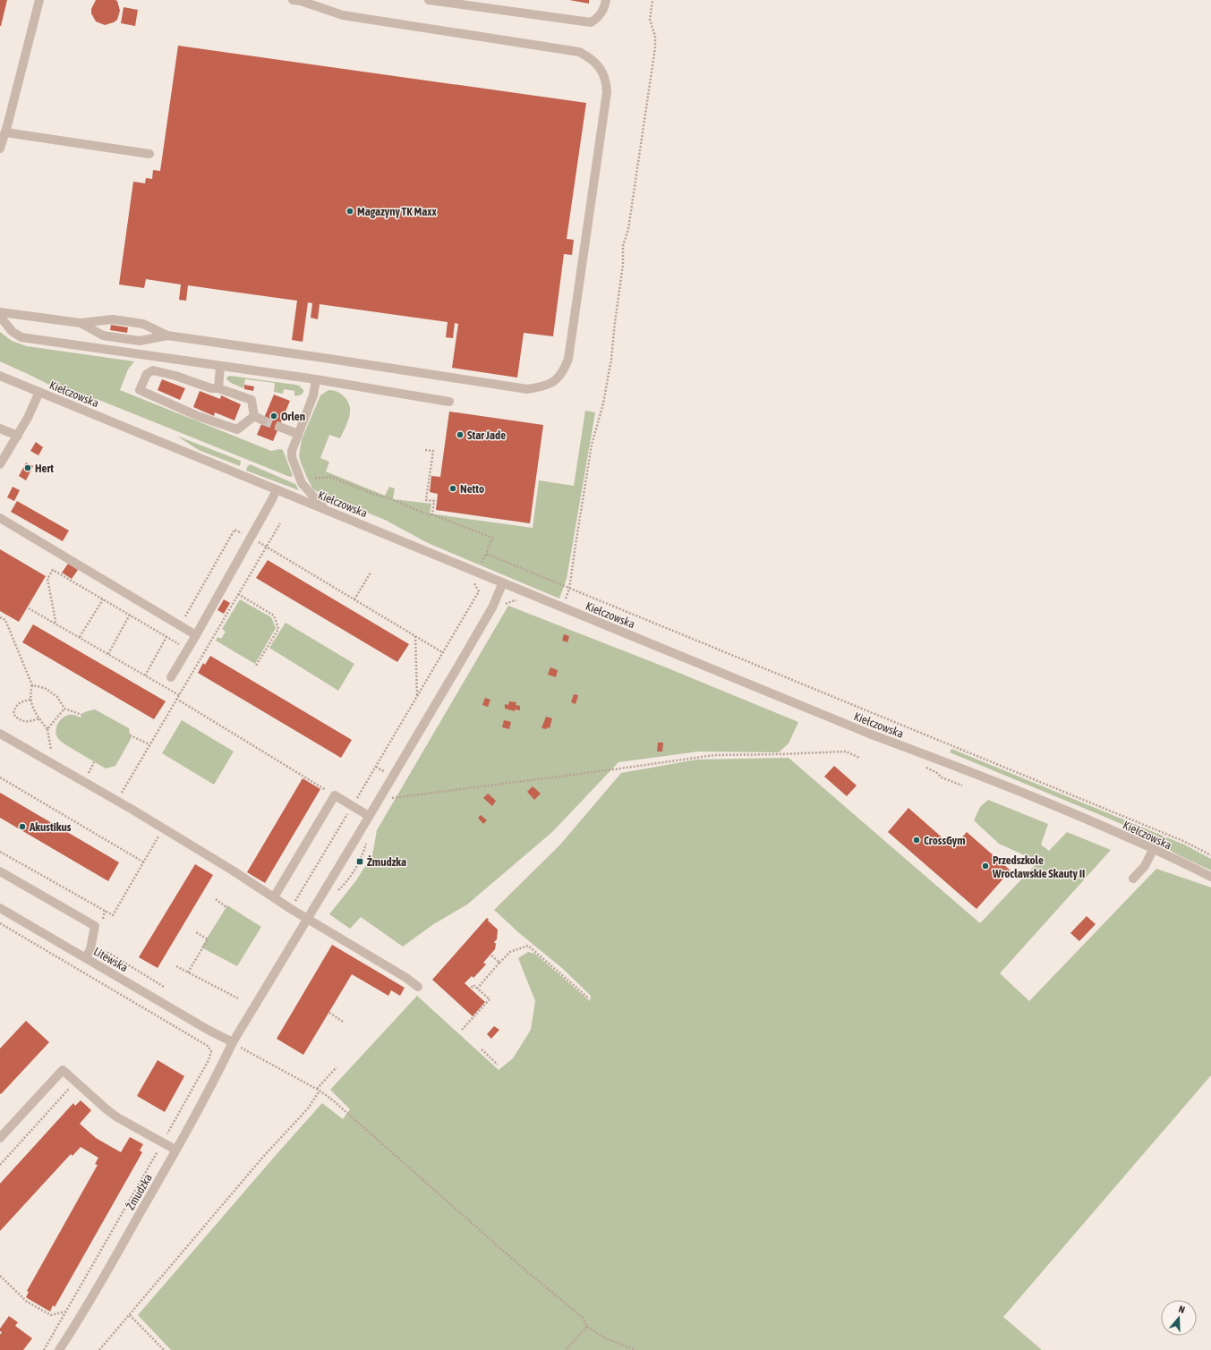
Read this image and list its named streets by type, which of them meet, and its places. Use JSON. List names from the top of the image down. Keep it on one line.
{"streets":{"street":["Kiełczowska","Litewska","Żmudzka"]},"crossings":[["Kiełczowska","Żmudzka"],["Litewska","Żmudzka"]],"places":{"other":["Magazyny TK Maxx","Orlen","Star Jade","Hert","Netto","Akustikus","CrossGym","Przedszkole Wrocławskie Skauty II"],"transit":["Żmudzka"]},"north":"top"}
